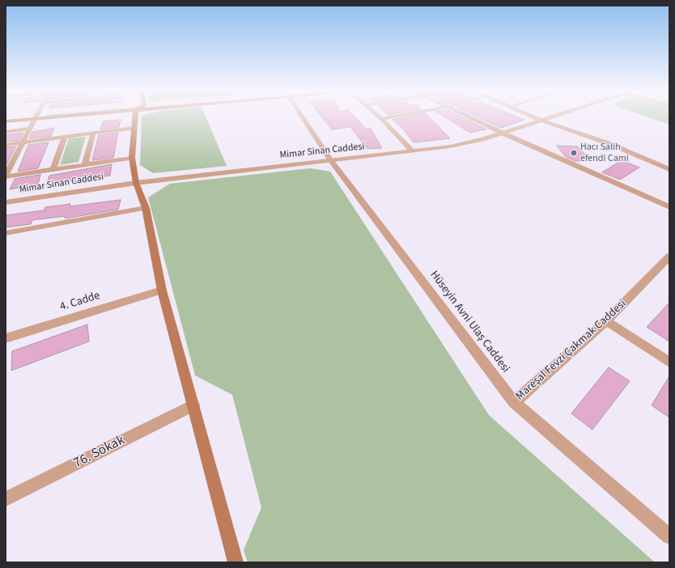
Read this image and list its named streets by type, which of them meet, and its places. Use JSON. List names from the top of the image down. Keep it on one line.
{"streets":{"street":["Mimar Sinan Caddesi","4. Cadde","Hüseyin Avni Ulaş Caddesi","Mareşal Fevzi Çakmak Caddesi","76. Sokak"]},"crossings":[["Mimar Sinan Caddesi","Hüseyin Avni Ulaş Caddesi"],["Hüseyin Avni Ulaş Caddesi","Mareşal Fevzi Çakmak Caddesi"]],"places":["Hacı Salih efendi Cami"]}
